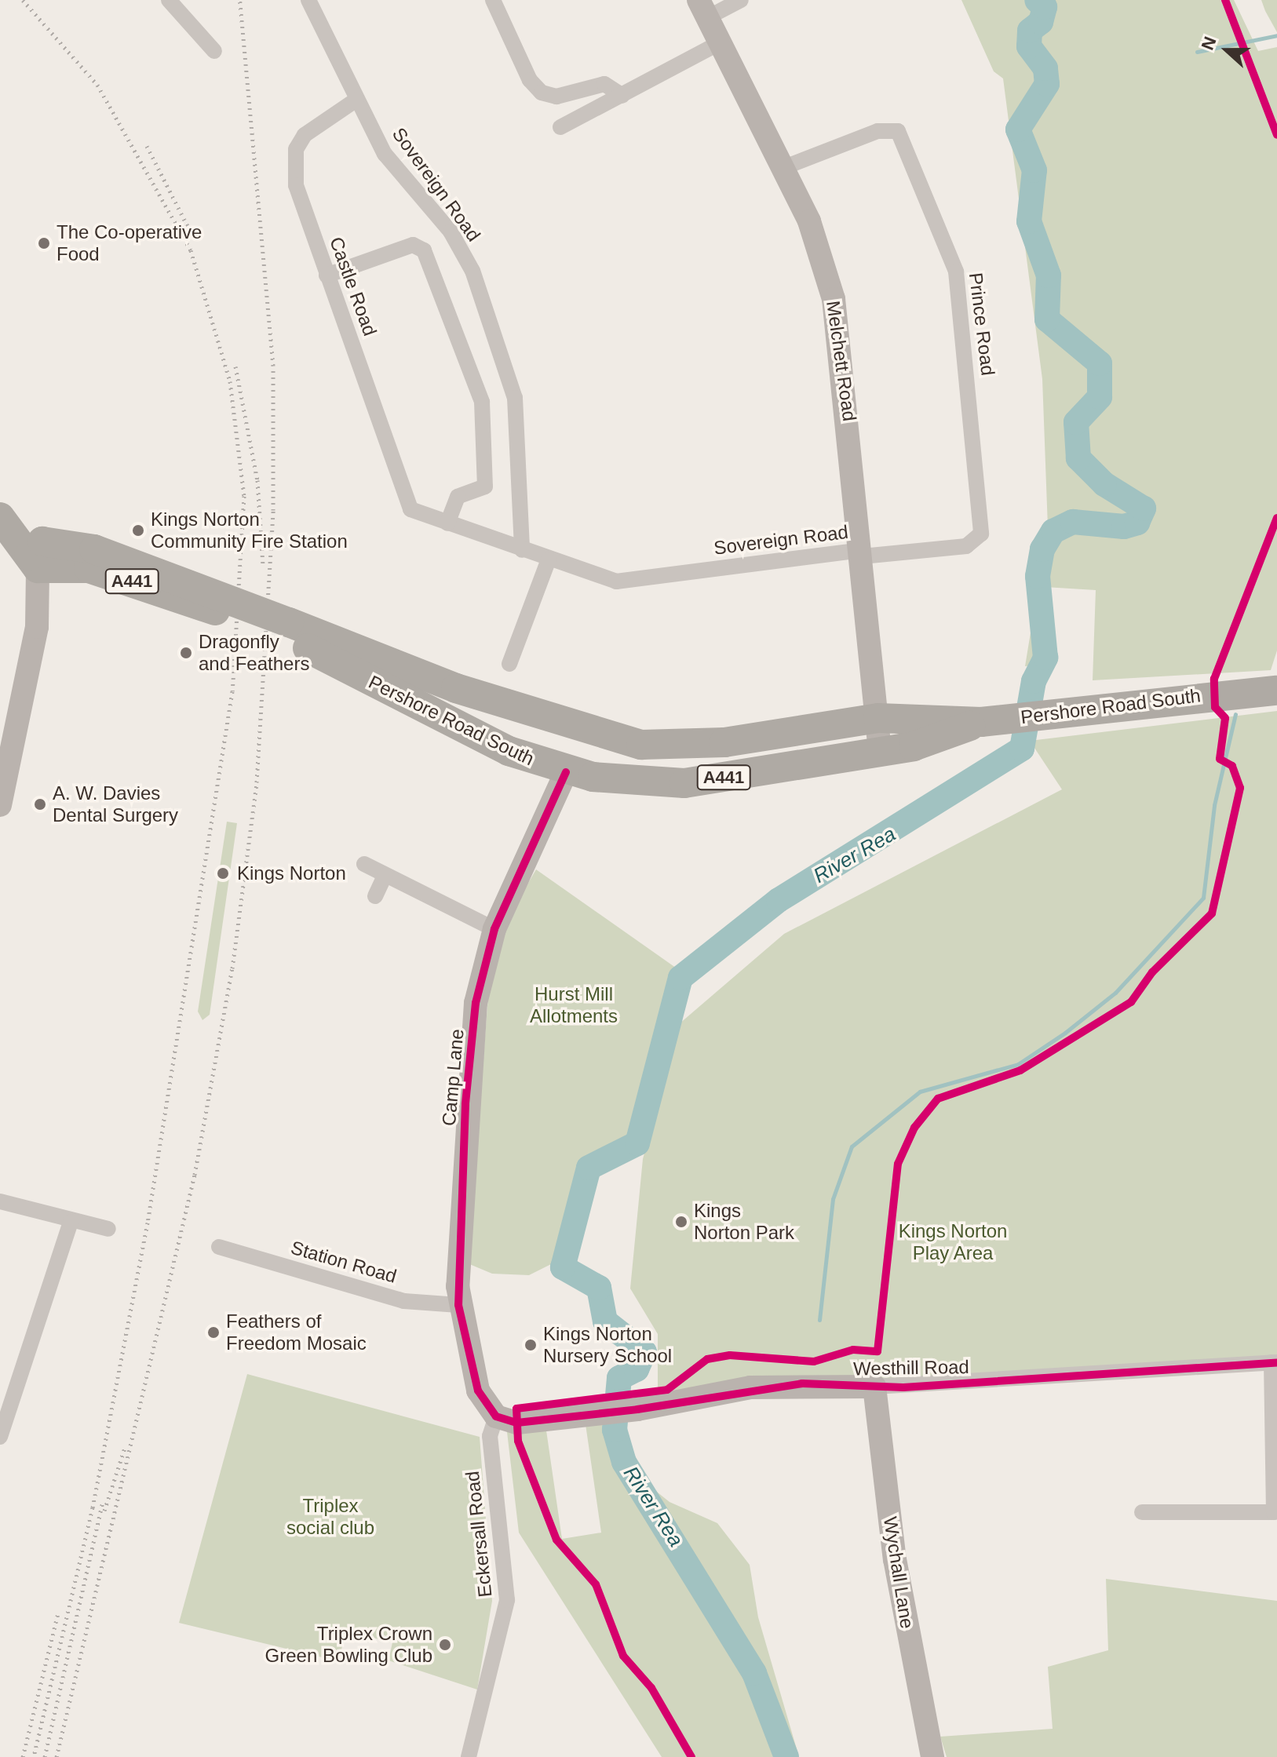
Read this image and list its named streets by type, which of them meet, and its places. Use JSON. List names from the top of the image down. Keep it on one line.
{"streets":{"highway":["A441","Pershore Road South"],"street":["Sovereign Road","Castle Road","Prince Road","Melchett Road","Camp Lane","Station Road","Westhill Road","Eckersall Road","Wychall Lane"]},"crossings":[["Sovereign Road","Castle Road"],["Sovereign Road","Prince Road"],["Sovereign Road","Melchett Road"],["Prince Road","Melchett Road"],["Melchett Road","Pershore Road South"],["A441","Pershore Road South"],["Pershore Road South","Camp Lane"],["Camp Lane","Station Road"],["Camp Lane","Westhill Road"],["Camp Lane","Eckersall Road"],["Westhill Road","Eckersall Road"],["Westhill Road","Wychall Lane"]],"water":["River Rea"],"parks":["Hurst Mill Allotments","Kings Norton Play Area","Triplex social club"],"places":["The Co-operative Food","Kings Norton Community Fire Station","Dragonfly and Feathers","A. W. Davies Dental Surgery","Kings Norton","Kings Norton Park","Feathers of Freedom Mosaic","Kings Norton Nursery School","Triplex Crown Green Bowling Club"],"north":"left"}
